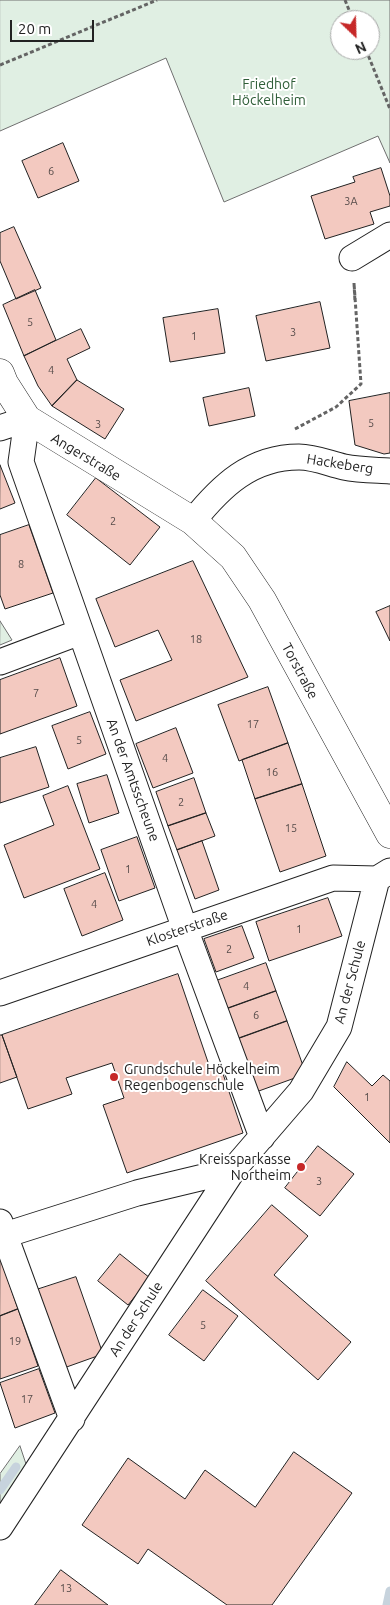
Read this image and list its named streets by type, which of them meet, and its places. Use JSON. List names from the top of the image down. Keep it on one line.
{"streets":{"street":["Angerstraße","Hackeberg","Torstraße","An der Amtsscheune","Klosterstraße","An der Schule"]},"crossings":[["Angerstraße","Hackeberg"],["Angerstraße","Torstraße"],["Angerstraße","An der Amtsscheune"],["Hackeberg","Torstraße"],["An der Amtsscheune","Klosterstraße"],["Klosterstraße","An der Schule"]],"parks":["Friedhof Höckelheim"],"places":["Grundschule Höckelheim Regenbogenschule","Kreissparkasse Northeim"],"house_numbers":["6","3A","5","3","1","4","5","3","2","8","18","7","17","5","4","16","2","15","1","4","1","2","4","6","1","3","5","19","17","13"],"scale_bar":"20 m","north":"bottom right"}
